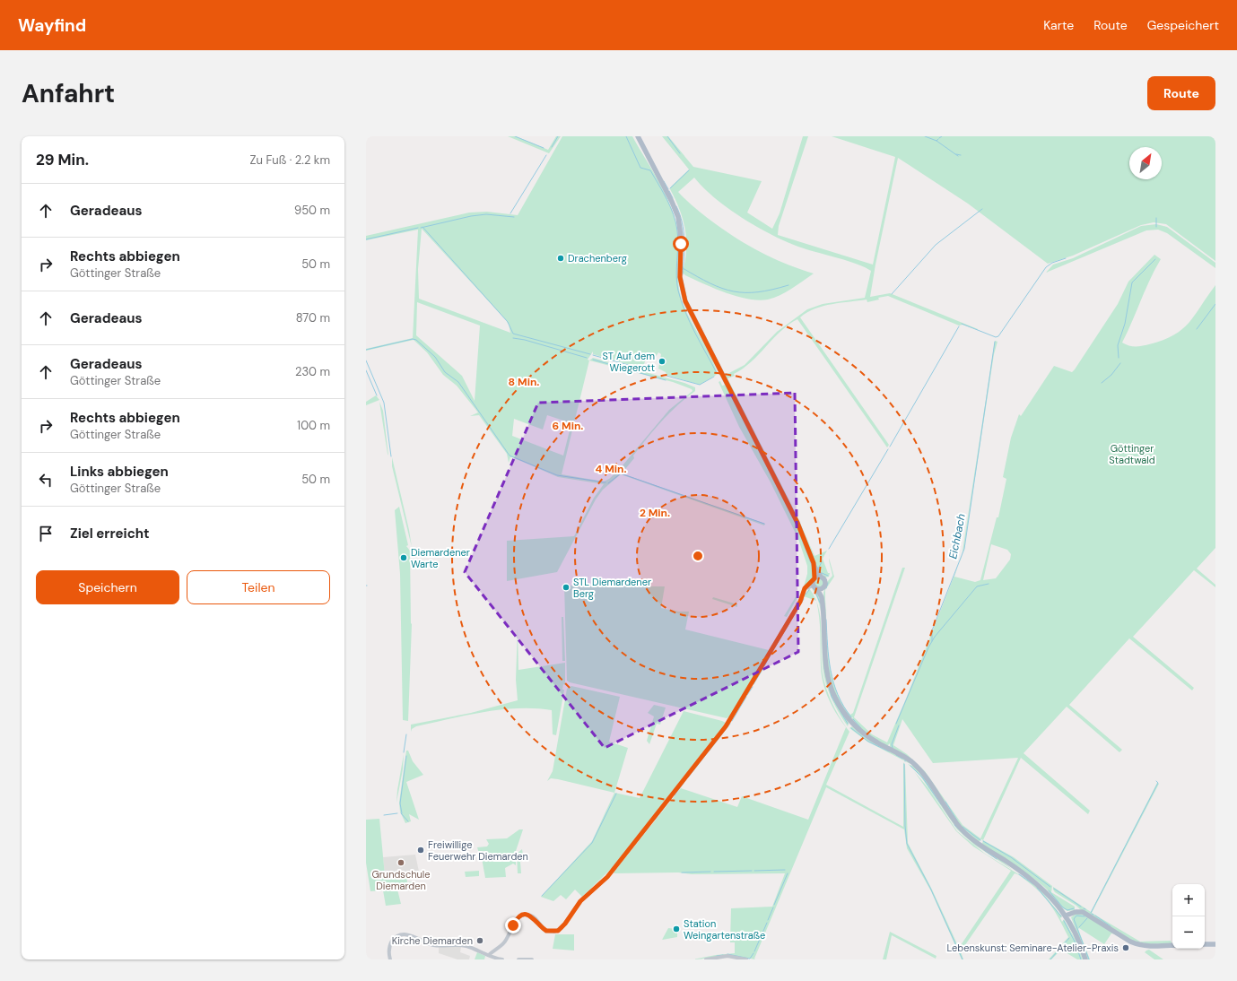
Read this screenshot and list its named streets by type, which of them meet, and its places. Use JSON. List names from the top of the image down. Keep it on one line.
{"water":["Eichbach"],"parks":["Göttinger Stadtwald"],"places":["Drachenberg","ST Auf dem Wiegerott","Diemardener Warte","STL Diemardener Berg","Freiwillige Feuerwehr Diemarden","Grundschule Diemarden","Station Weingartenstraße","Kirche Diemarden","Lebenskunst: Seminare-Atelier-Praxis"],"north":"top right","page":{"header":"Wayfind","nav":["Karte","Route","Gespeichert"],"buttons":["Route",["Speichern","Teilen"]],"title":"Anfahrt","heading":["29 Min.","Zu Fuß · 2.2 km"],"list":[["Geradeaus","950 m"],["Rechts abbiegen","Göttinger Straße","50 m"],["Geradeaus","870 m"],["Geradeaus","Göttinger Straße","230 m"],["Rechts abbiegen","Göttinger Straße","100 m"],["Links abbiegen","Göttinger Straße","50 m"],"Ziel erreicht"],"map_buttons":["+","−"]},"rings":["8 Min.","6 Min.","4 Min.","2 Min."]}
